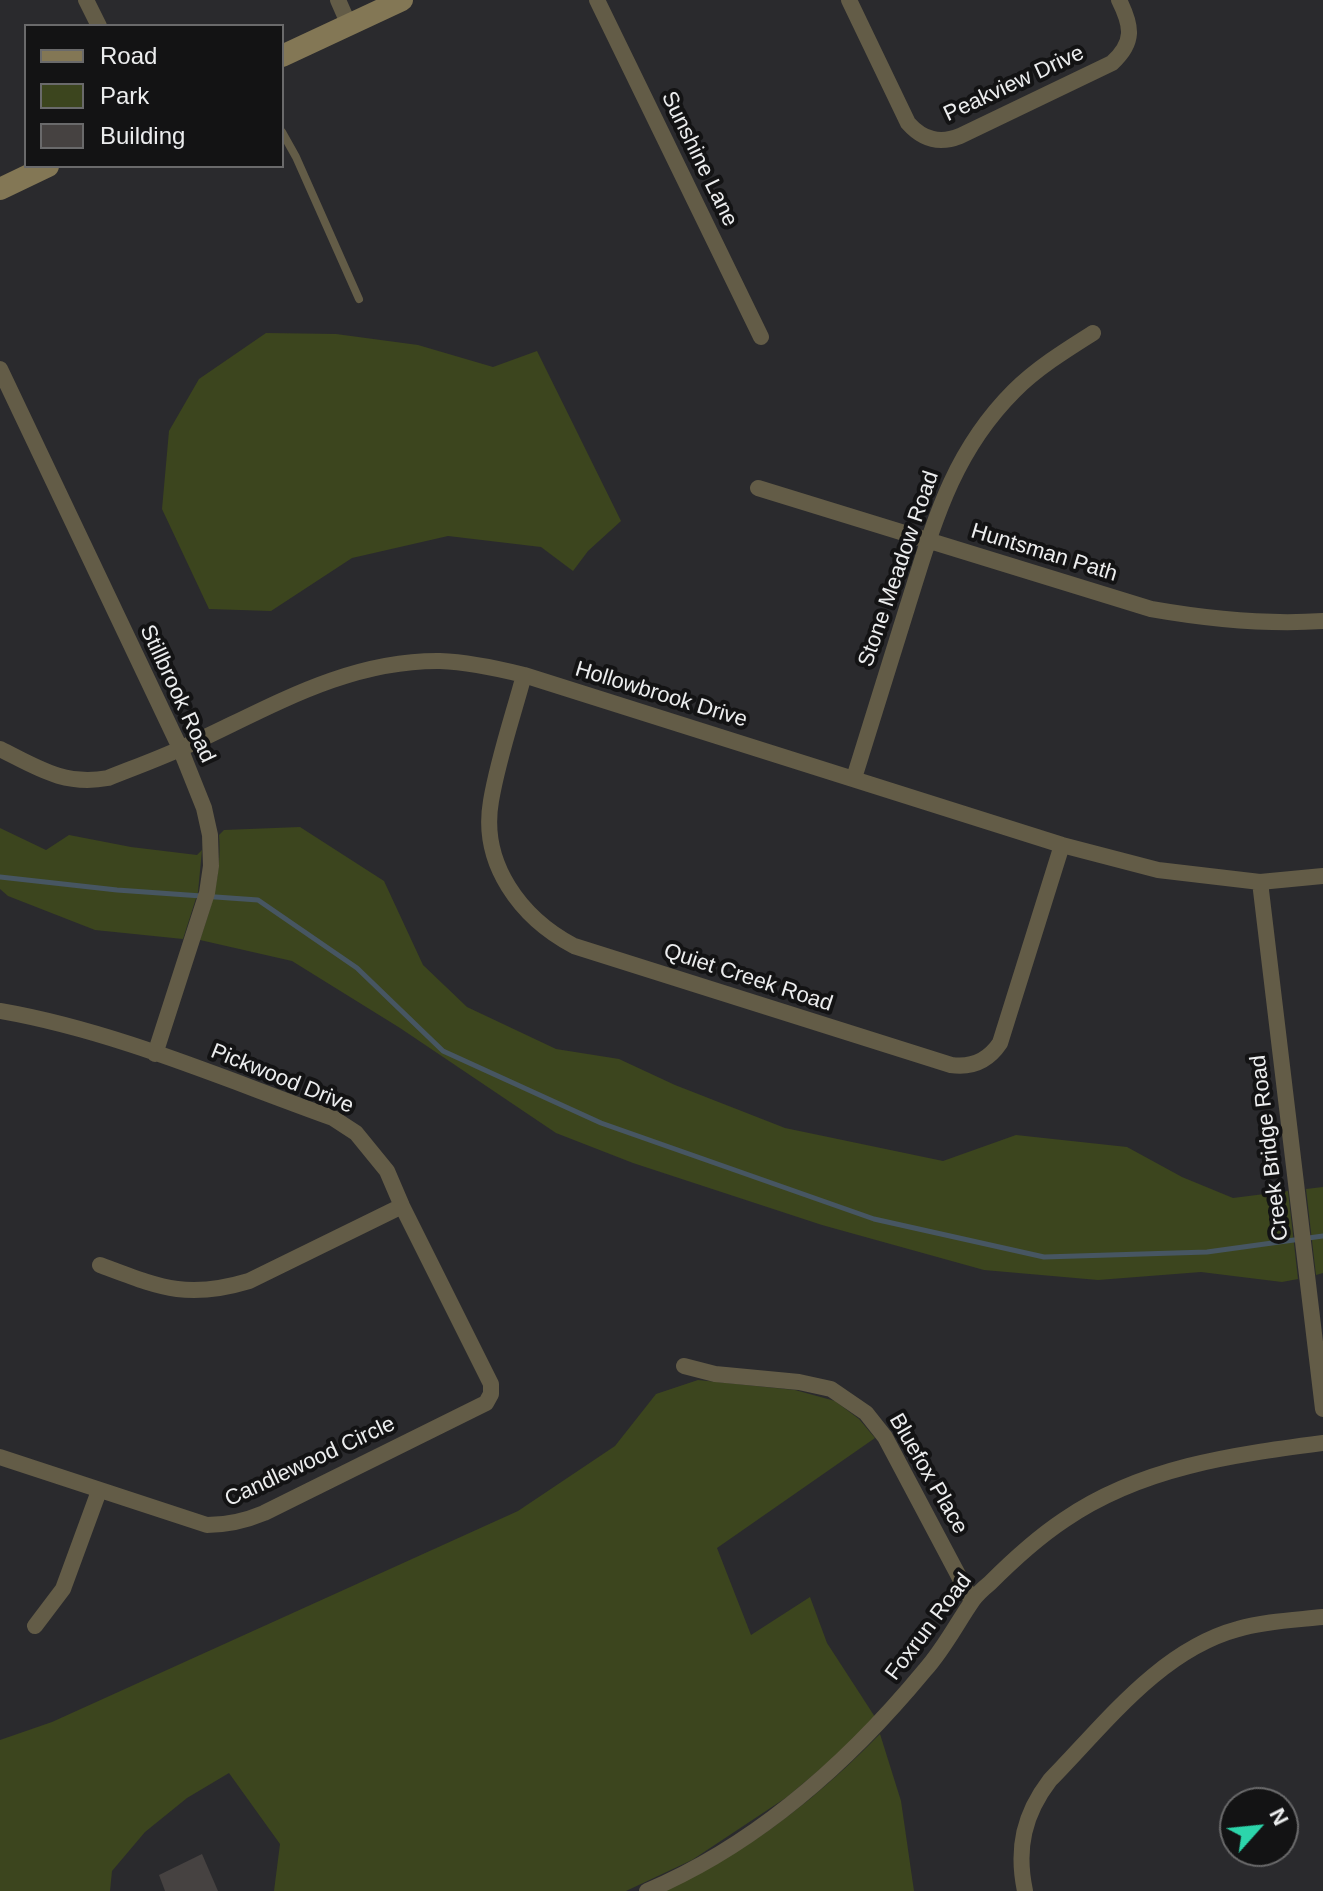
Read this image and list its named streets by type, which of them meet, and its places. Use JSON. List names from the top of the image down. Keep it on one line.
{"streets":{"street":["Peakview Drive","Sunshine Lane","Huntsman Path","Stone Meadow Road","Stillbrook Road","Hollowbrook Drive","Quiet Creek Road","Pickwood Drive","Creek Bridge Road","Candlewood Circle","Bluefox Place","Foxrun Road"]},"crossings":[["Huntsman Path","Stone Meadow Road"],["Stone Meadow Road","Hollowbrook Drive"],["Stillbrook Road","Hollowbrook Drive"],["Stillbrook Road","Pickwood Drive"],["Hollowbrook Drive","Quiet Creek Road"],["Hollowbrook Drive","Creek Bridge Road"],["Pickwood Drive","Candlewood Circle"],["Bluefox Place","Foxrun Road"]],"legend":["Road","Park","Building"],"north":"top right"}
